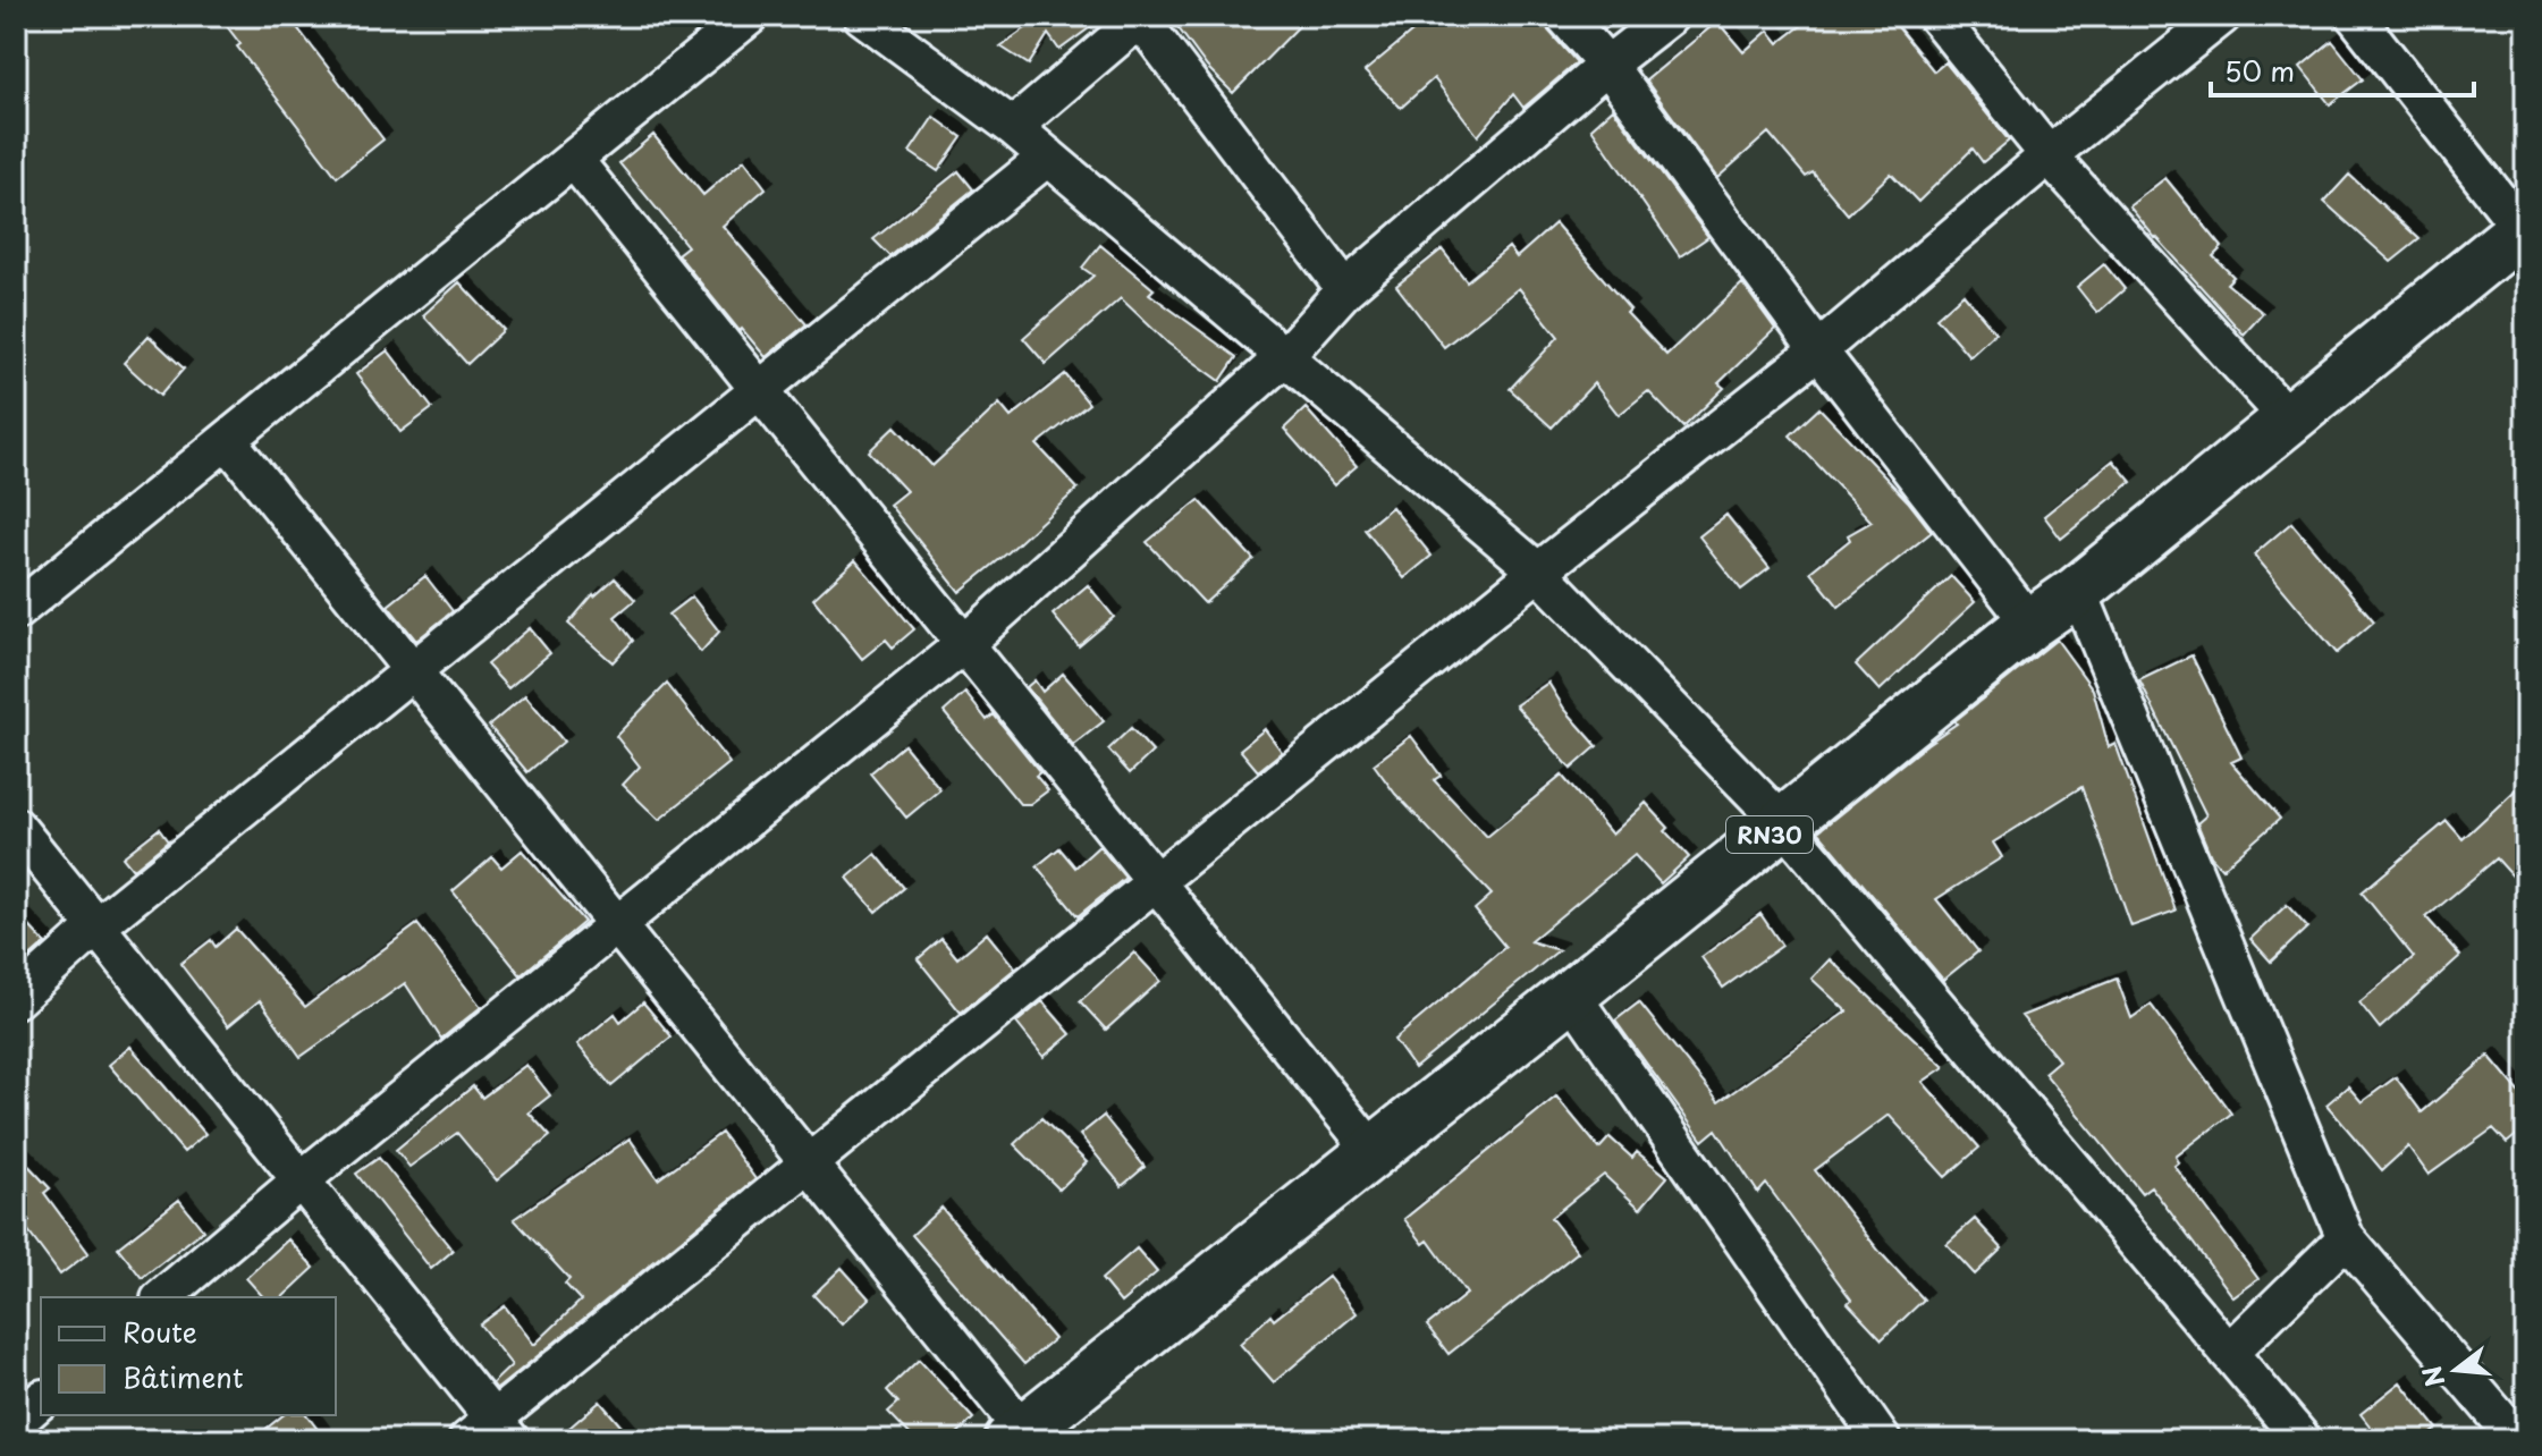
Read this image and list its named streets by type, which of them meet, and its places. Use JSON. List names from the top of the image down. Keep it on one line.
{"streets":{"main road":["RN30"]},"legend":["Route","Bâtiment"],"scale_bar":"50 m","north":"left"}
